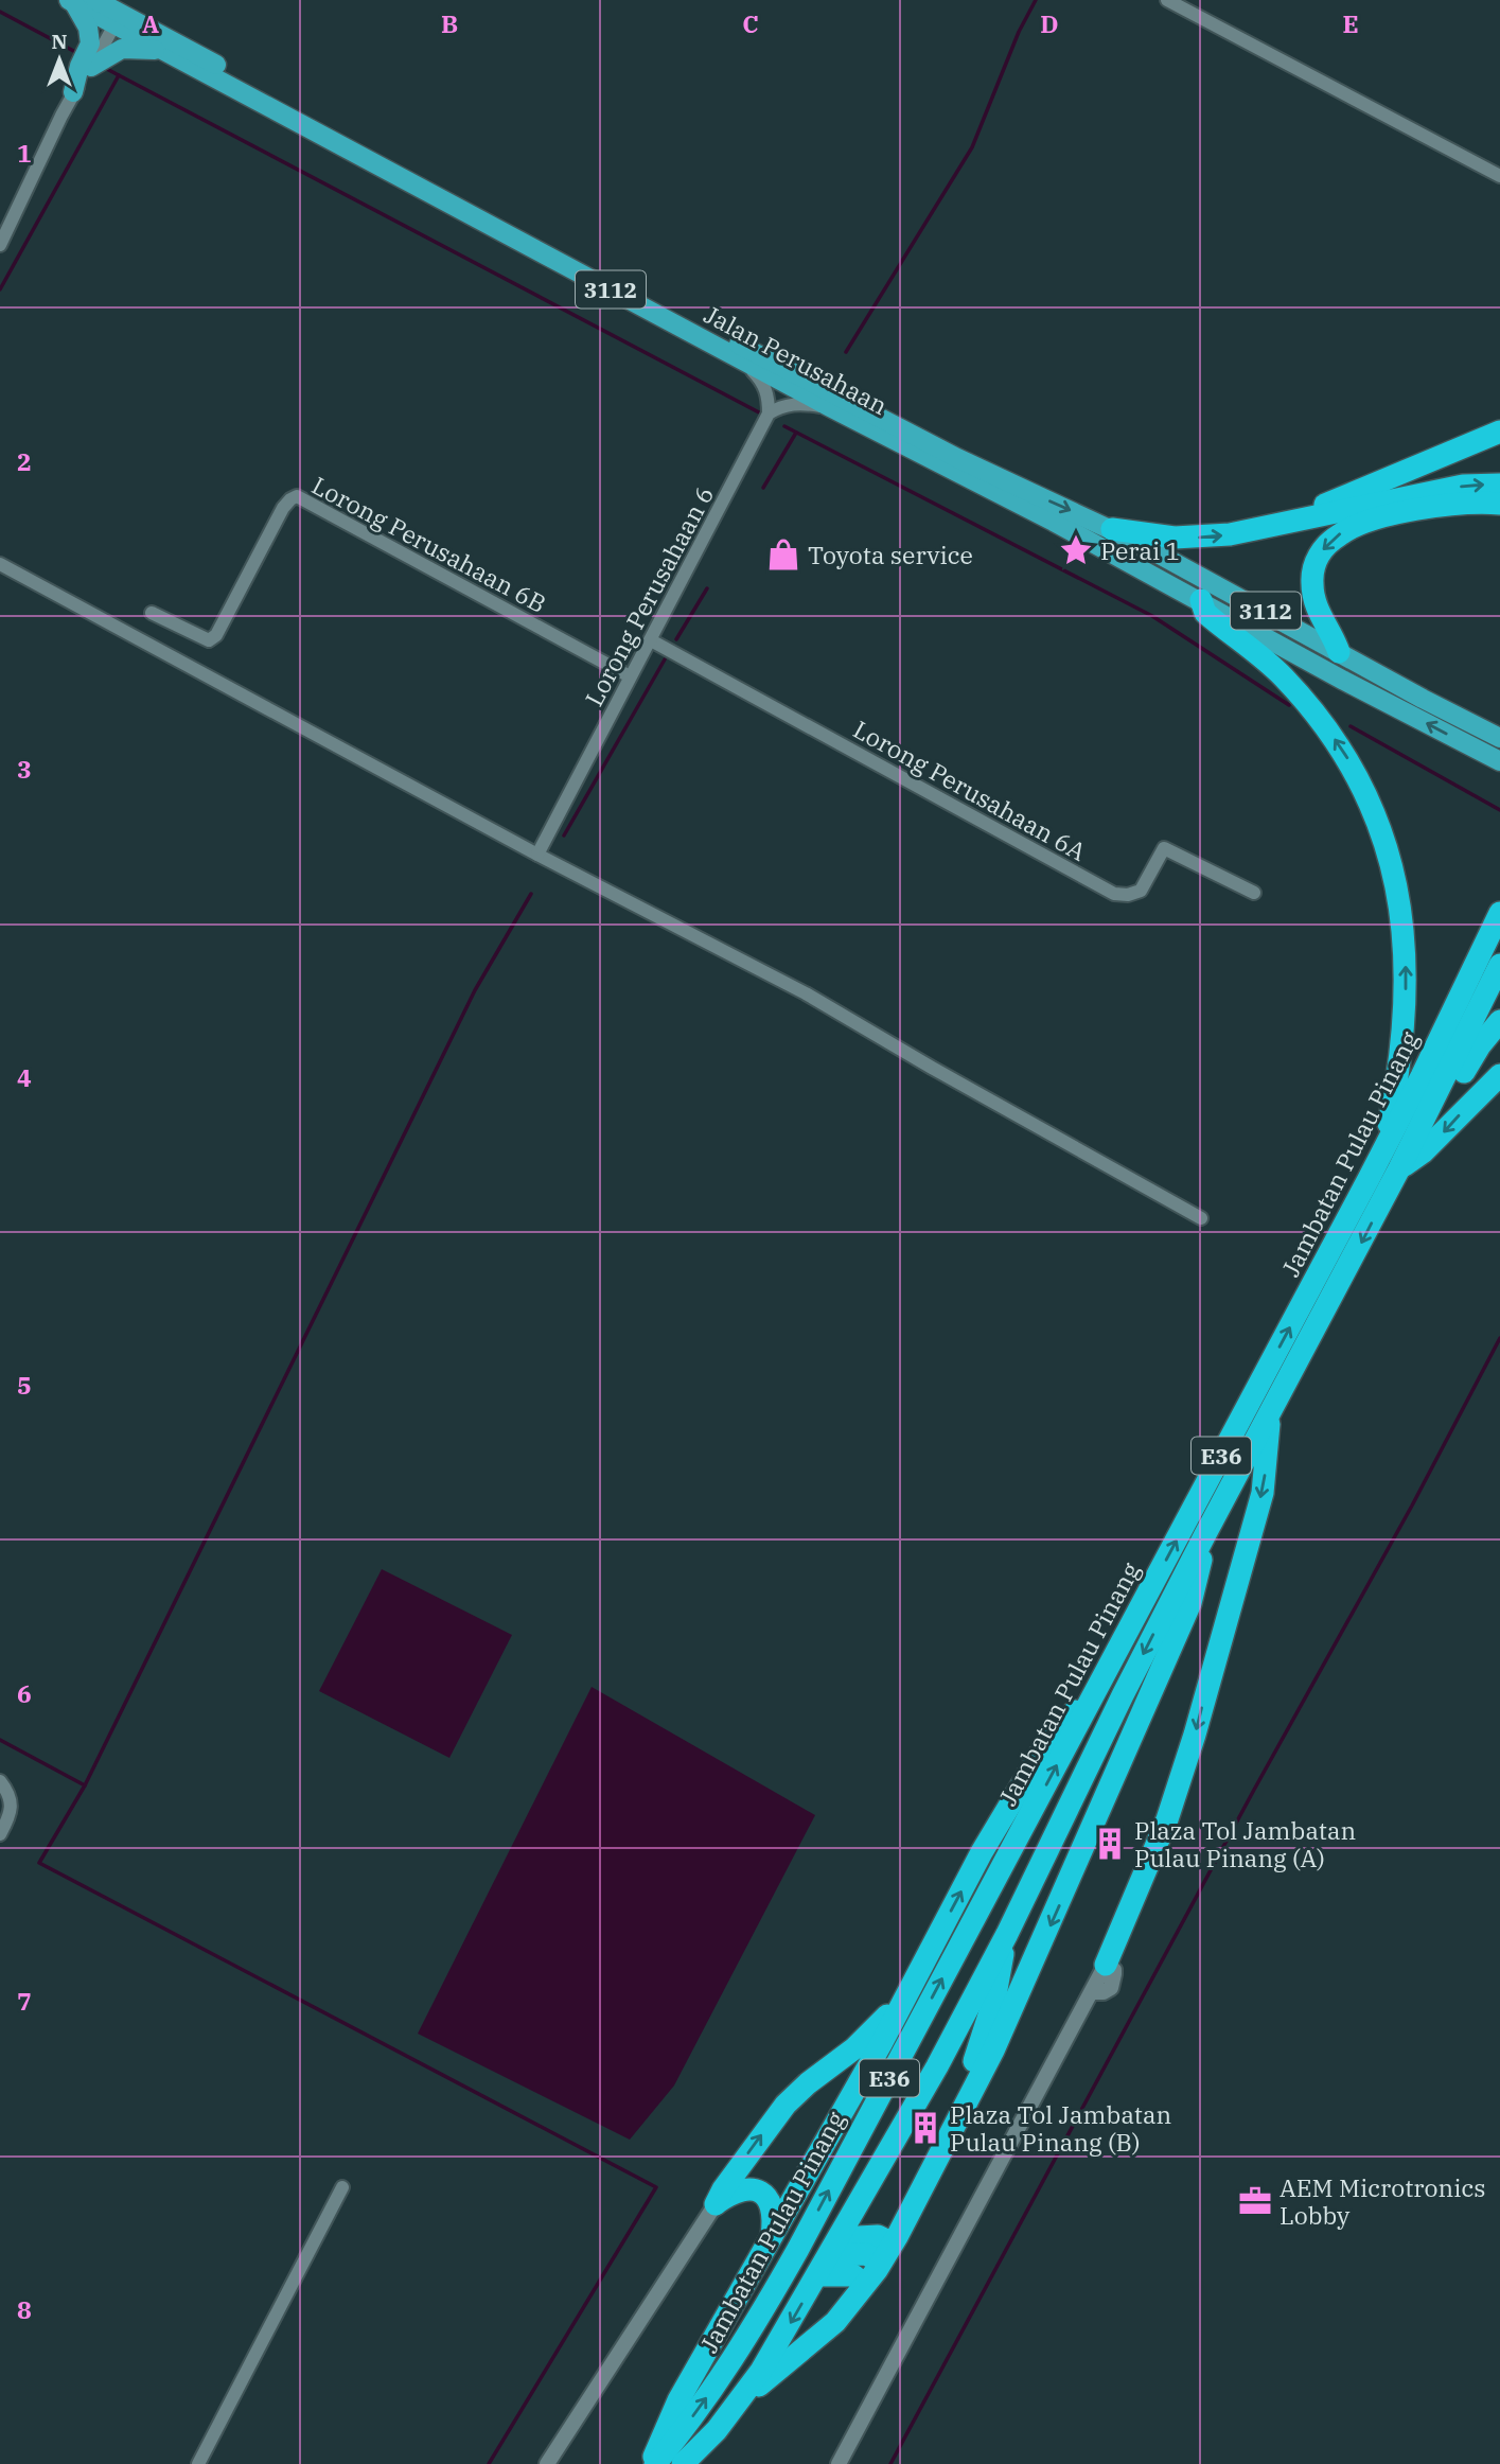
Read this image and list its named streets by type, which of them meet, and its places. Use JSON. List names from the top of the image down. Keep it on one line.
{"streets":{"highway":["Jambatan Pulau Pinang","E36"],"main road":["3112","Jalan Perusahaan"],"street":["Lorong Perusahaan 6B","Lorong Perusahaan 6","Lorong Perusahaan 6A"]},"crossings":[["Lorong Perusahaan 6B","Lorong Perusahaan 6"],["Lorong Perusahaan 6","Lorong Perusahaan 6A"]],"places":{"place":["Perai 1"],"shop":["Toyota service"],"building":["Plaza Tol Jambatan Pulau Pinang (A)","Plaza Tol Jambatan Pulau Pinang (B)"],"office":["AEM Microtronics Lobby"]},"north":"top","grid":{"columns":["A","B","C","D","E"],"rows":["1","2","3","4","5","6","7","8"]}}
